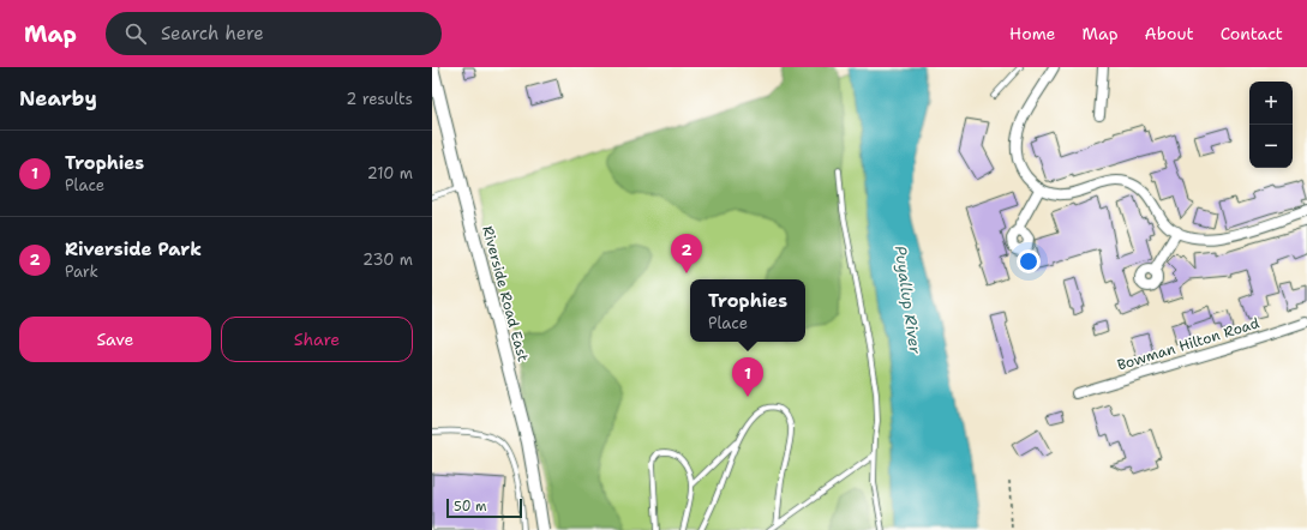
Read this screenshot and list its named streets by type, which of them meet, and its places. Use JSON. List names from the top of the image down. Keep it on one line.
{"streets":{"street":["Riverside Road East","Bowman Hilton Road"]},"water":["Puyallup River"],"scale_bar":"50 m","page":{"header":"Map","search":"Search here","nav":["Home","Map","About","Contact"],"heading":["Nearby","2 results"],"map_buttons":["+","−"],"list":[{"mark":"1","name":"Trophies","note":"Place","value":"210 m"},{"mark":"2","name":"Riverside Park","note":"Park","value":"230 m"}],"pins":["2","1"],"popup":["Trophies","Place"],"buttons":["Save","Share"],"scale":"50 m"}}
